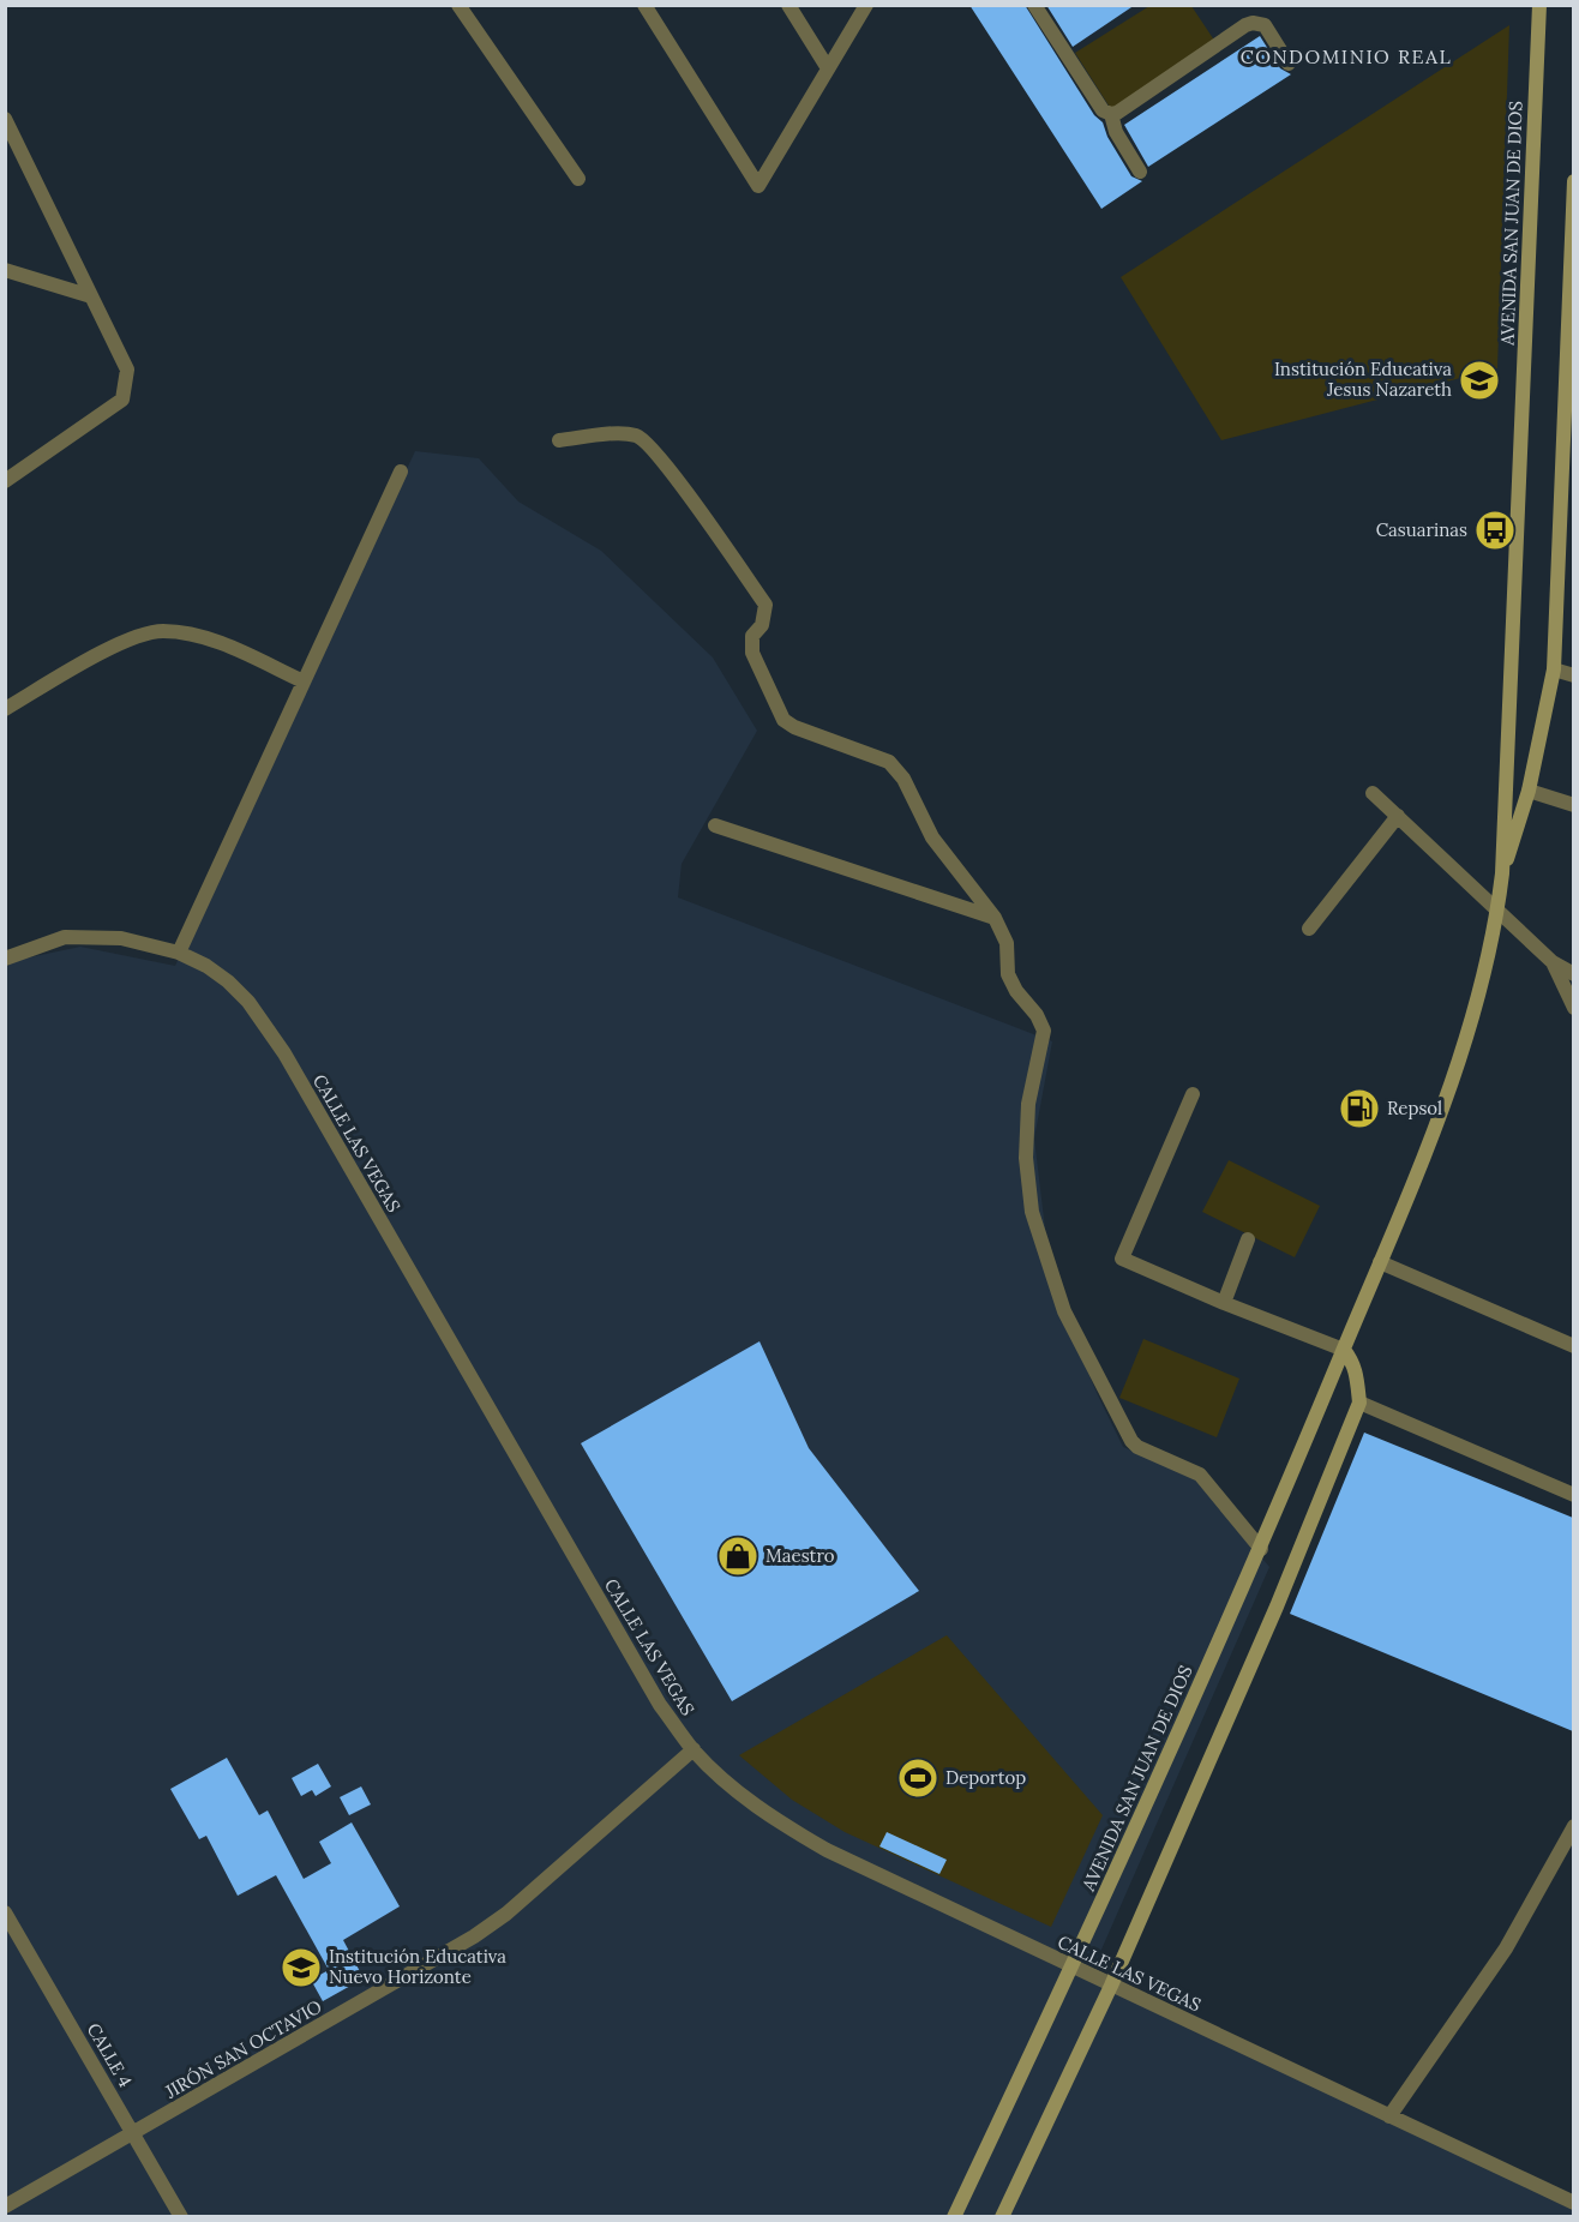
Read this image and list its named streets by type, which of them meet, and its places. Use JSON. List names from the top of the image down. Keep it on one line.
{"streets":{"main road":["AVENIDA SAN JUAN DE DIOS"],"street":["CALLE LAS VEGAS","JIRÓN SAN OCTAVIO","CALLE 4"]},"crossings":[["AVENIDA SAN JUAN DE DIOS","CALLE LAS VEGAS"],["CALLE LAS VEGAS","JIRÓN SAN OCTAVIO"],["JIRÓN SAN OCTAVIO","CALLE 4"]],"districts":["CONDOMINIO REAL"],"places":{"school or university":["Institución Educativa Jesus Nazareth","Institución Educativa Nuevo Horizonte"],"bus stop":["Casuarinas"],"fuel station":["Repsol"],"shop":["Maestro"],"sports":["Deportop"]}}
